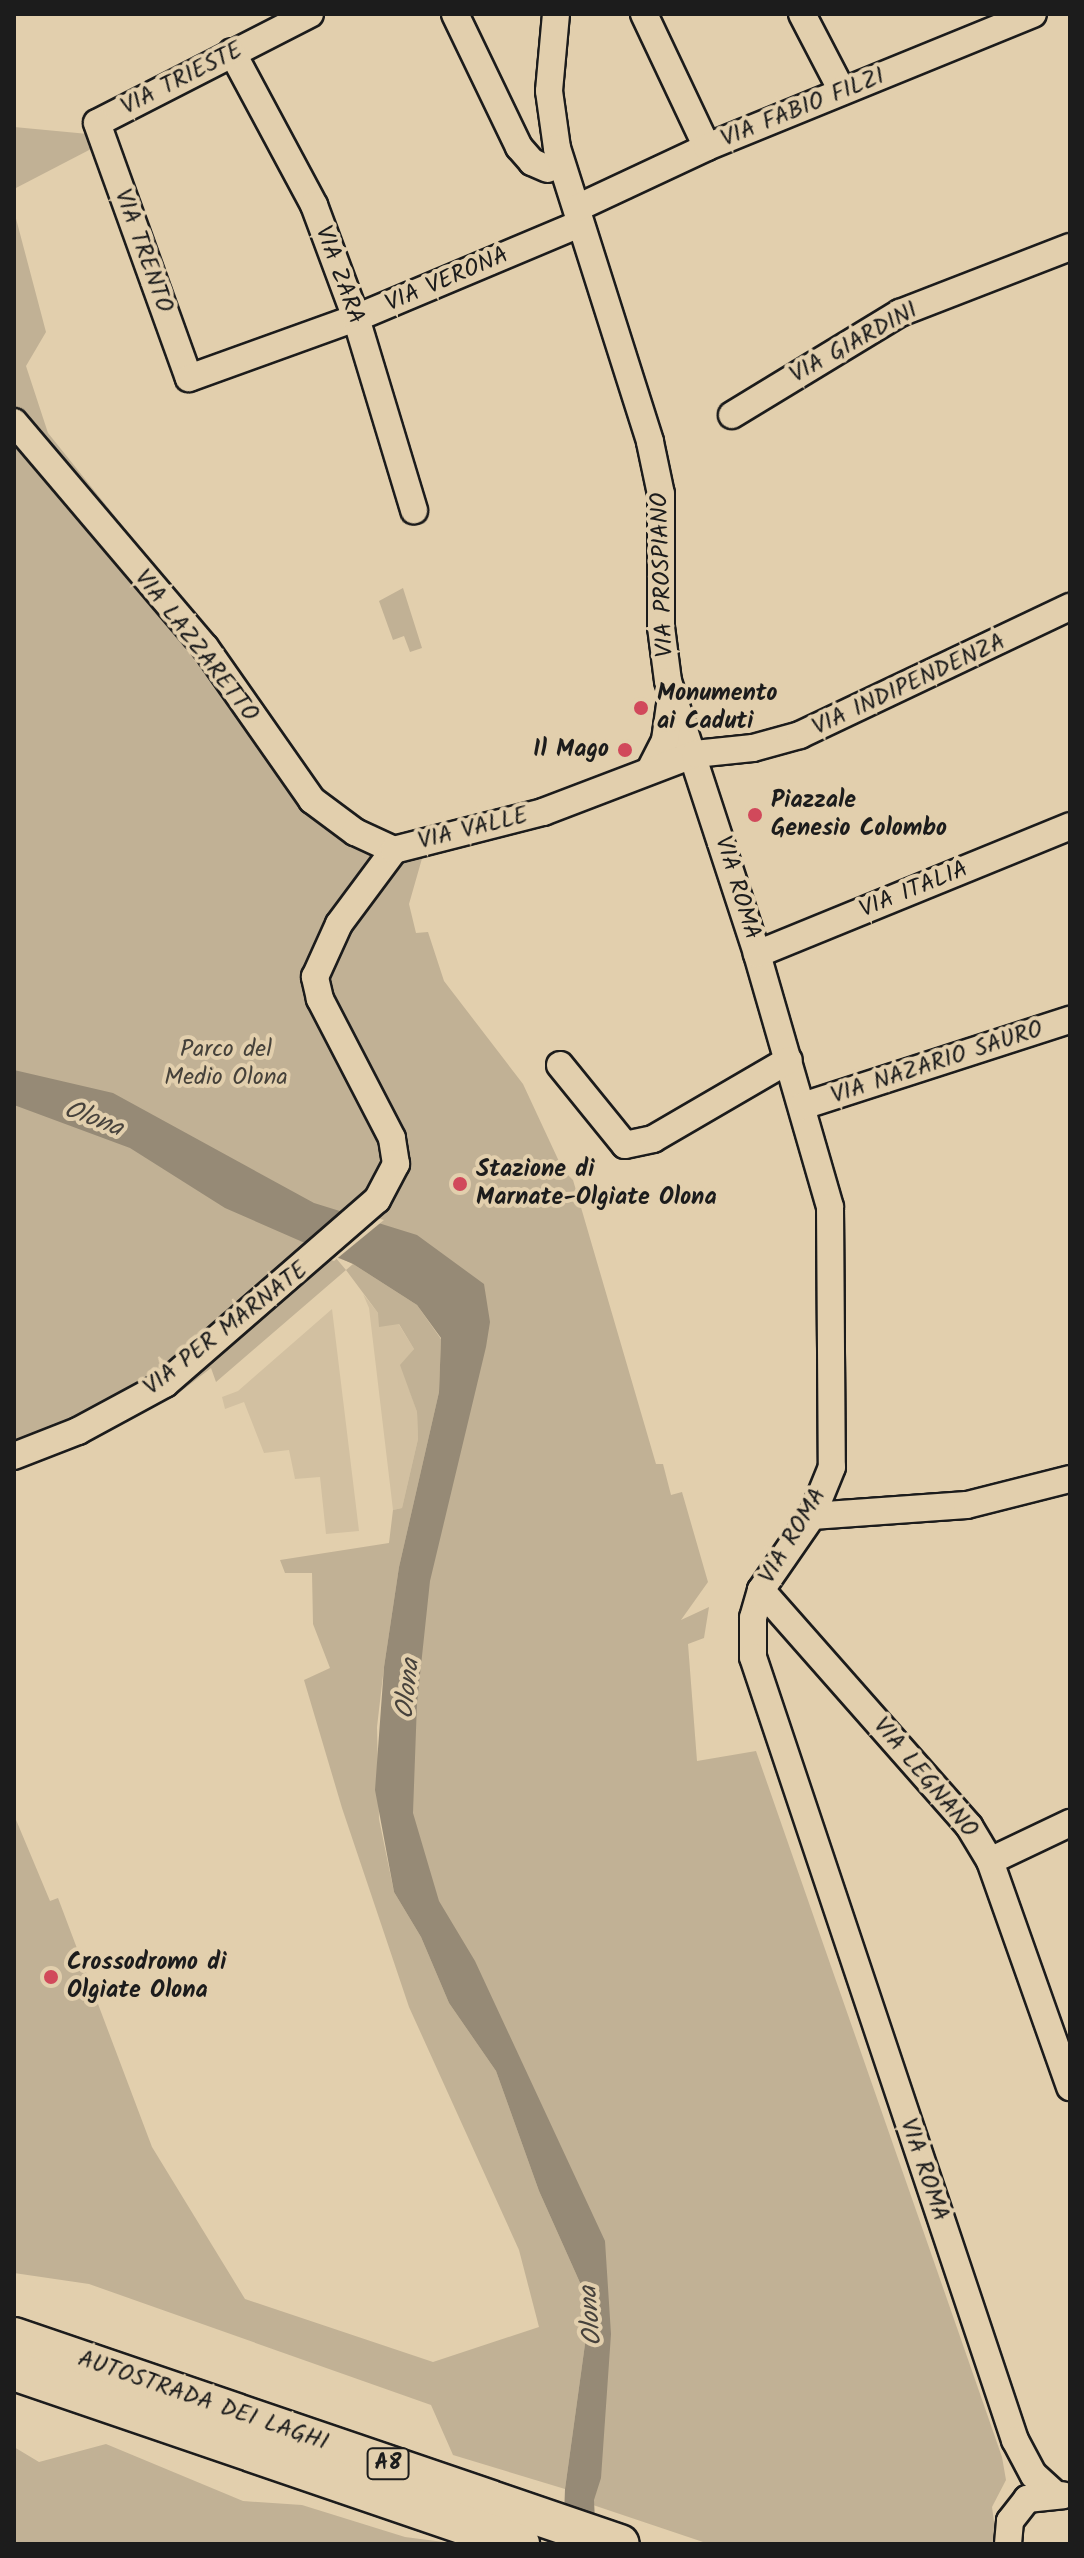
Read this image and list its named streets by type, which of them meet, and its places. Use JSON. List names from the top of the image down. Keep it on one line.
{"streets":{"highway":["AUTOSTRADA DEI LAGHI","A8"],"street":["VIA TRIESTE","VIA FABIO FILZI","VIA TRENTO","VIA ZARA","VIA VERONA","VIA GIARDINI","VIA PROSPIANO","VIA LAZZARETTO","VIA INDIPENDENZA","VIA VALLE","VIA ROMA","VIA ITALIA","VIA NAZARIO SAURO","VIA PER MARNATE","VIA LEGNANO"]},"crossings":[["VIA TRIESTE","VIA TRENTO"],["VIA TRIESTE","VIA ZARA"],["VIA FABIO FILZI","VIA VERONA"],["VIA FABIO FILZI","VIA PROSPIANO"],["VIA TRENTO","VIA VERONA"],["VIA ZARA","VIA VERONA"],["VIA VERONA","VIA PROSPIANO"],["VIA PROSPIANO","VIA INDIPENDENZA"],["VIA PROSPIANO","VIA VALLE"],["VIA PROSPIANO","VIA ROMA"],["VIA LAZZARETTO","VIA VALLE"],["VIA INDIPENDENZA","VIA VALLE"],["VIA INDIPENDENZA","VIA ROMA"],["VIA VALLE","VIA ROMA"],["VIA VALLE","VIA PER MARNATE"],["VIA ROMA","VIA ITALIA"],["VIA ROMA","VIA NAZARIO SAURO"],["VIA ROMA","VIA LEGNANO"]],"water":["Olona"],"parks":["Parco del Medio Olona"],"places":["Monumento ai Caduti","Il Mago","Piazzale Genesio Colombo","Stazione di Marnate-Olgiate Olona","Crossodromo di Olgiate Olona"]}
